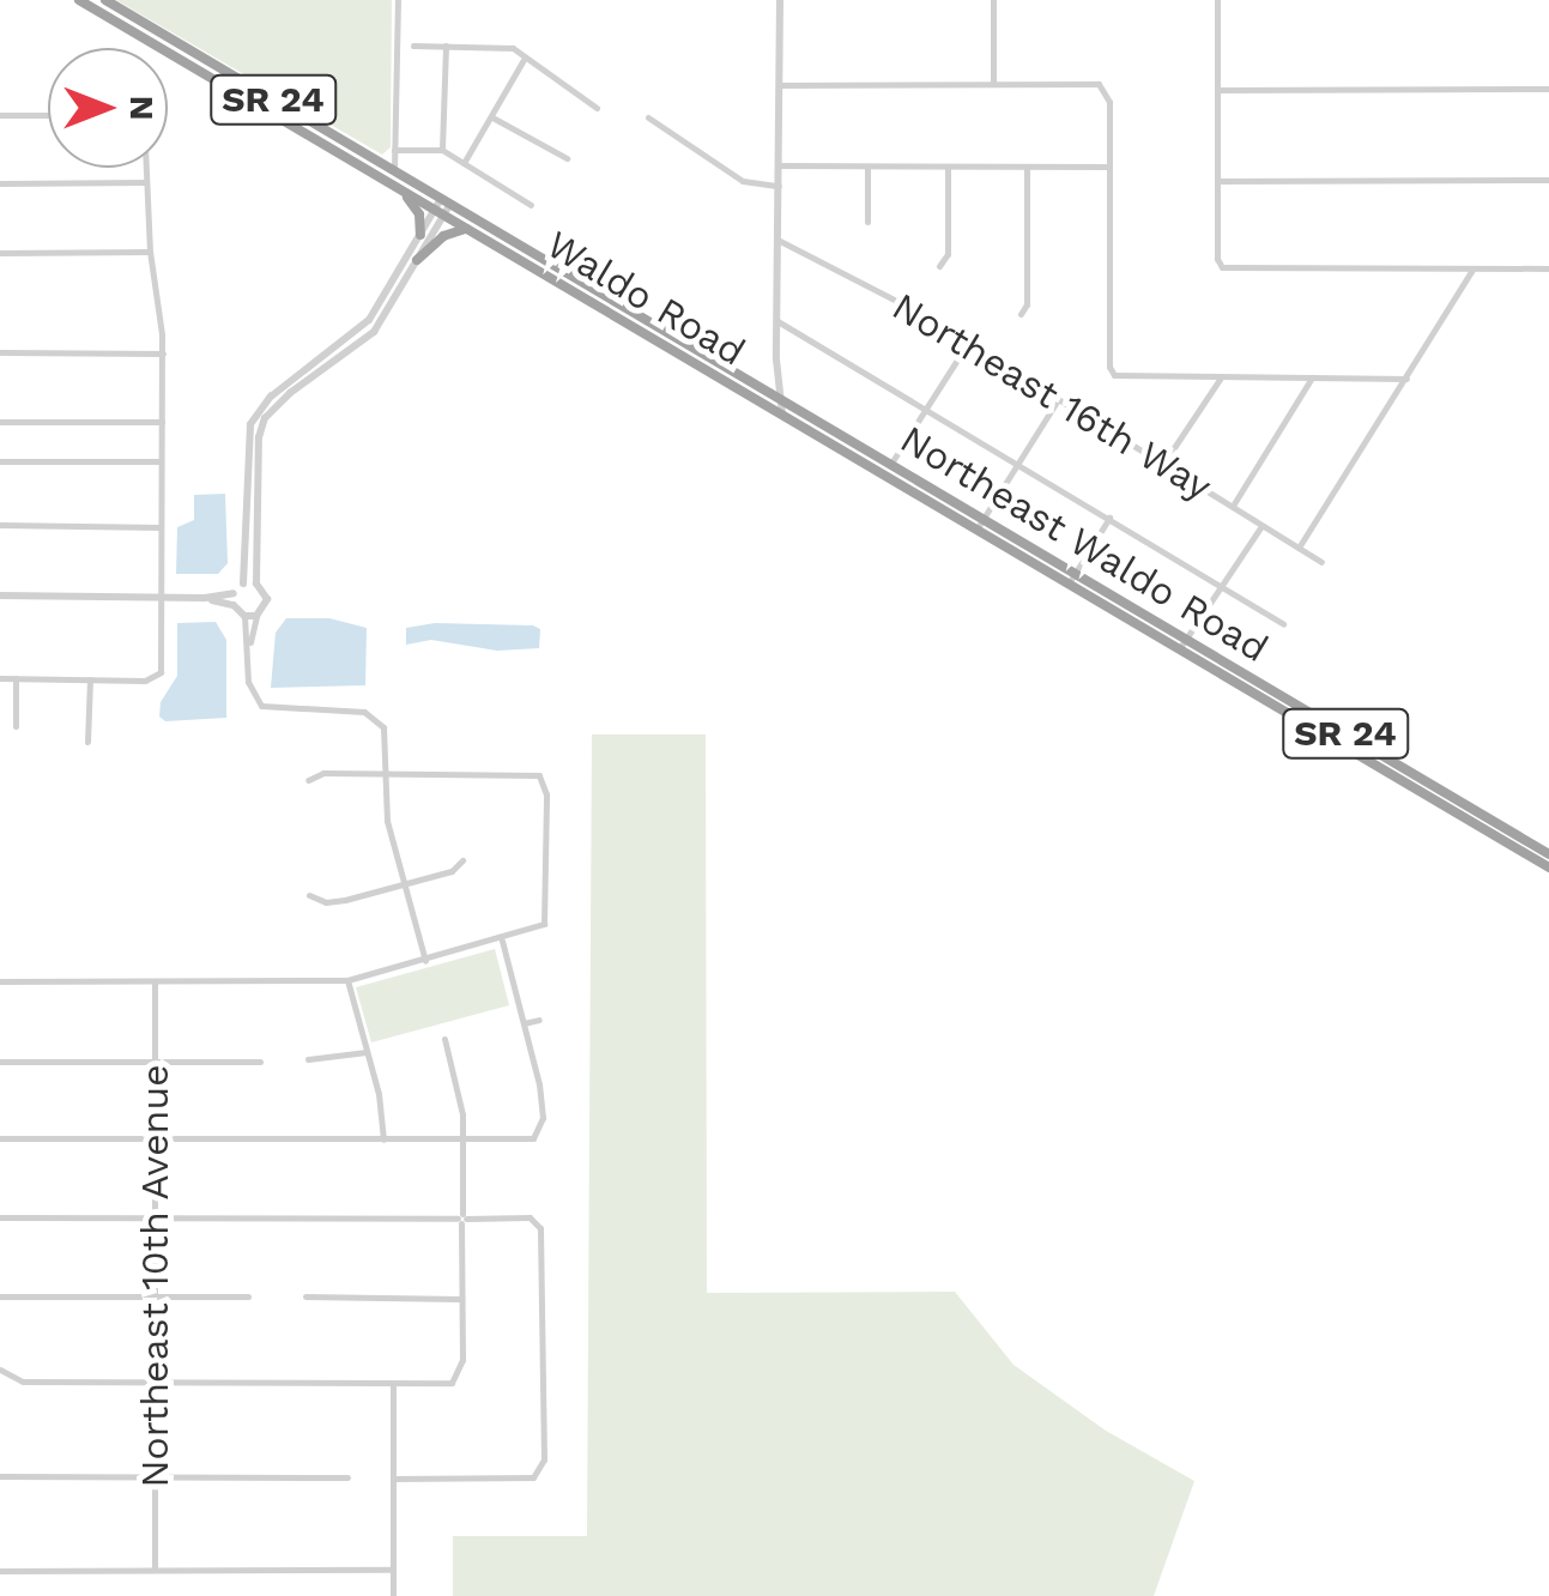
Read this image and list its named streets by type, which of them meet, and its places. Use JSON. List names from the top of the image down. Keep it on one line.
{"streets":{"highway":["SR 24","Waldo Road","Northeast Waldo Road"],"street":["Northeast 16th Way","Northeast 10th Avenue"]},"crossings":[["Waldo Road","Northeast Waldo Road"]],"north":"right"}
